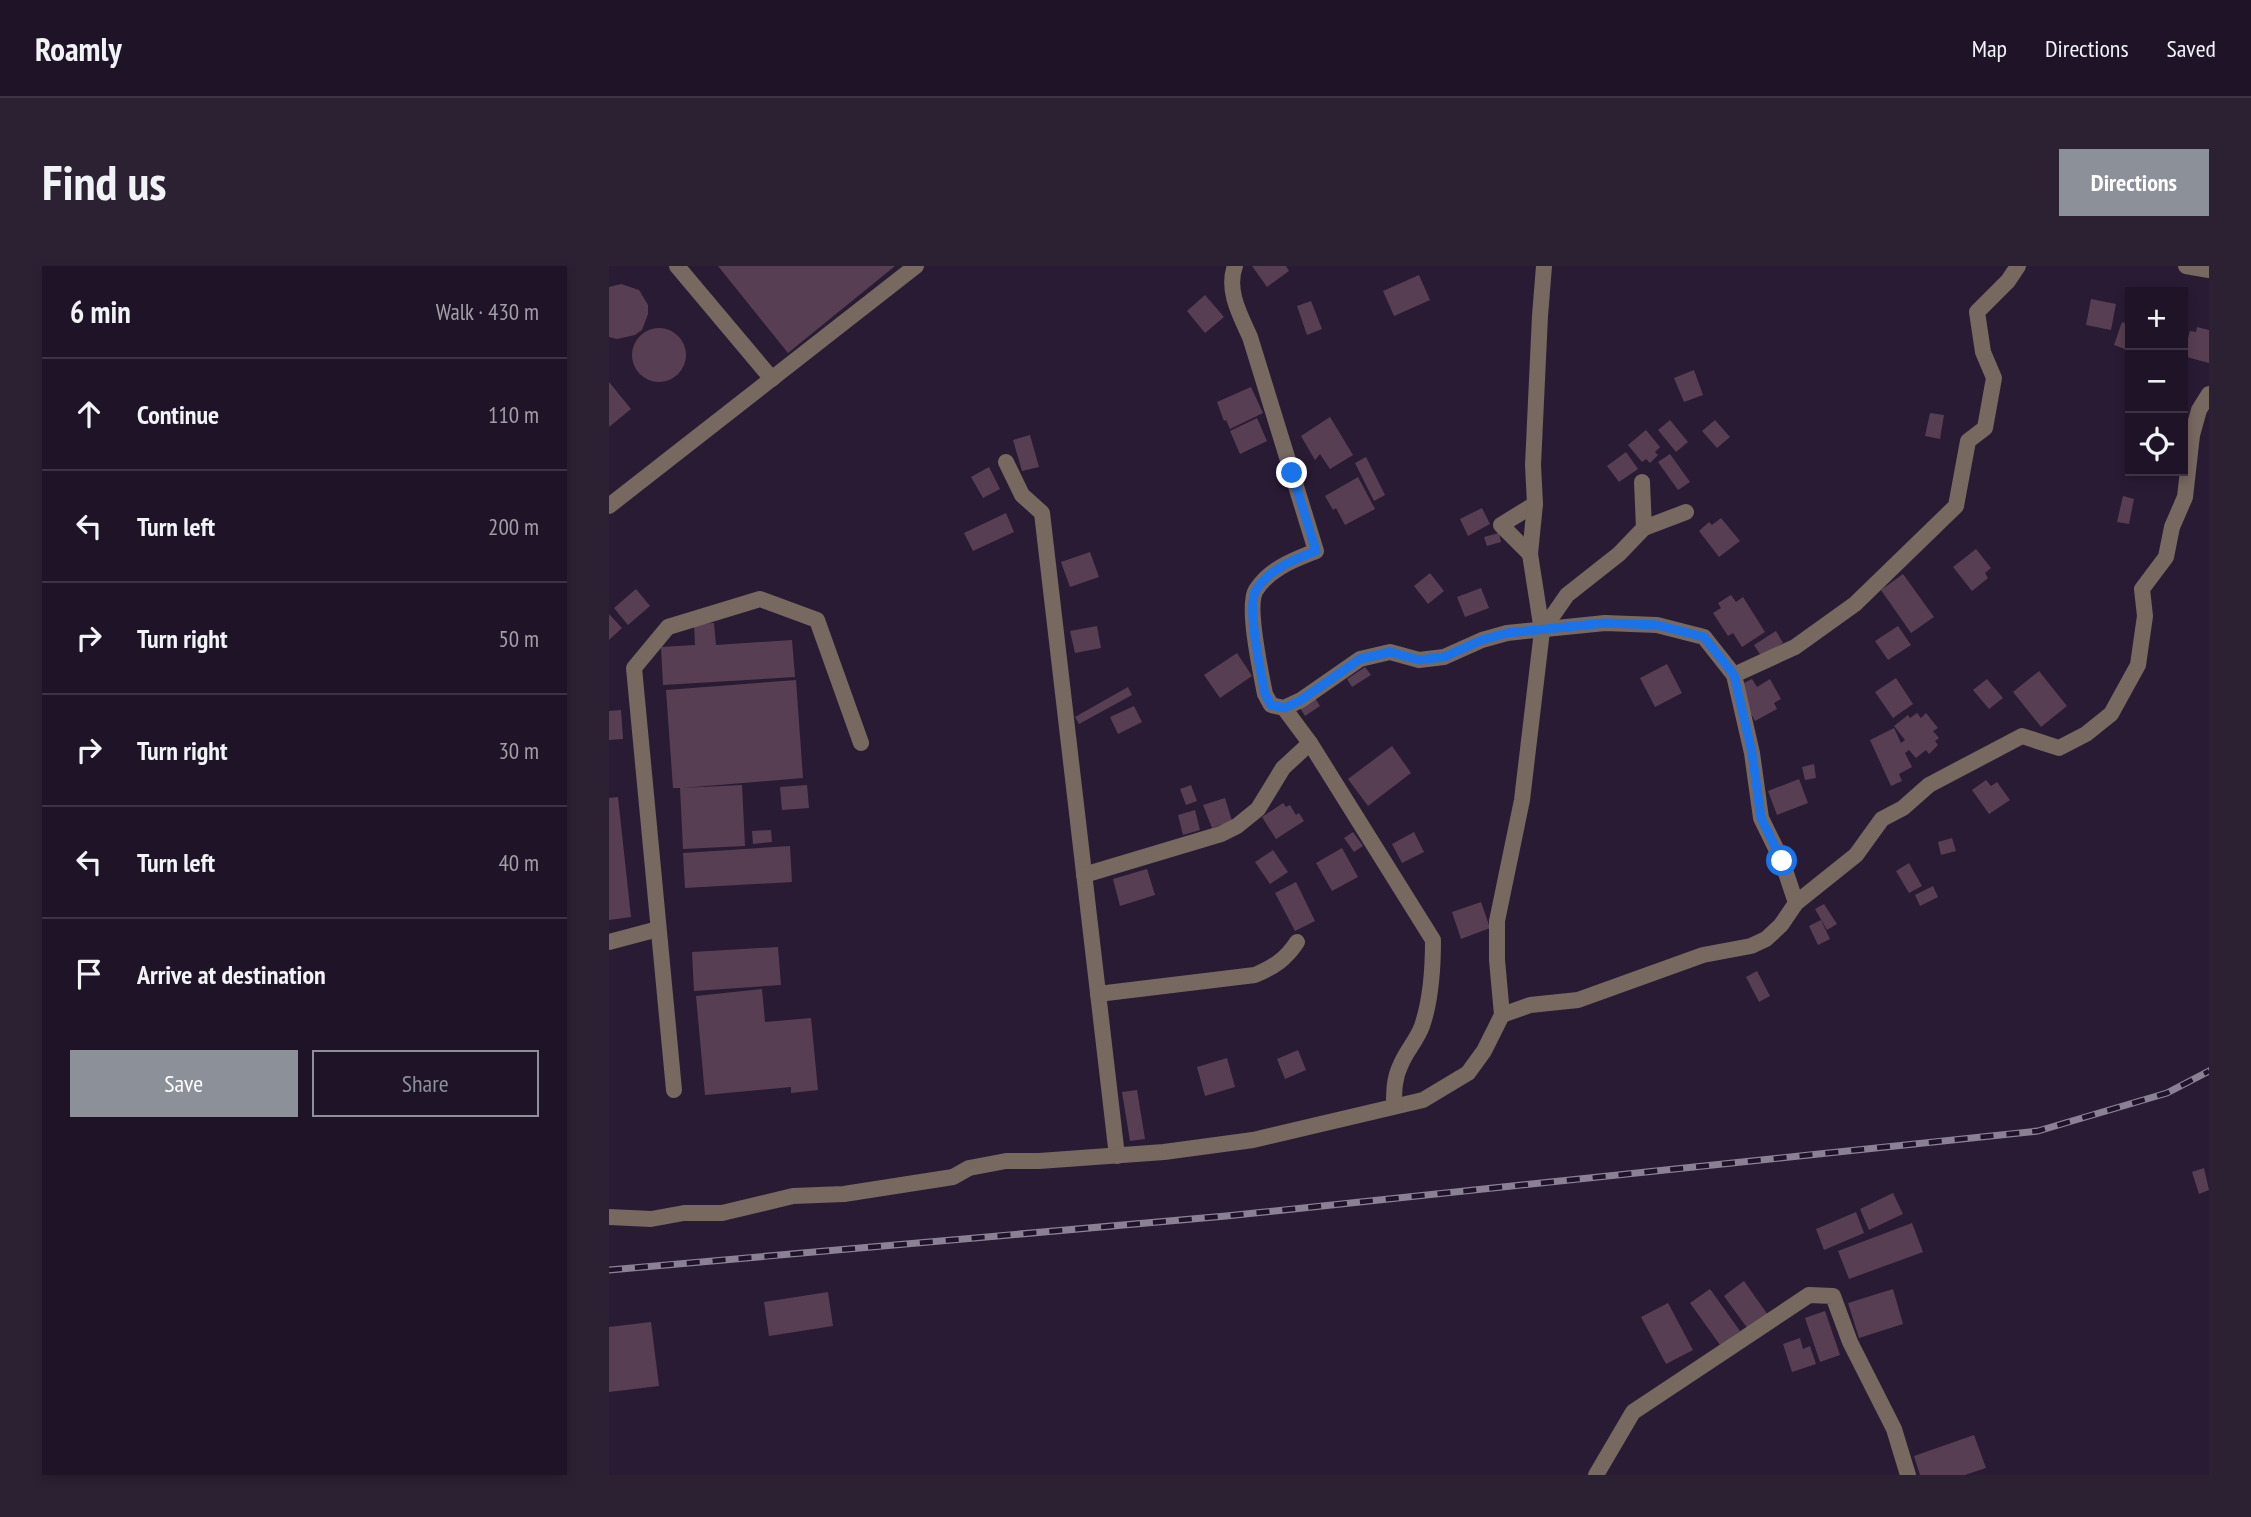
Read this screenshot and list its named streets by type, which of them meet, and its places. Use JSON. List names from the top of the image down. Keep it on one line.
{"page":{"header":"Roamly","nav":["Map","Directions","Saved"],"buttons":["Directions",["Save","Share"]],"title":"Find us","heading":["6 min","Walk · 430 m"],"map_buttons":["+","−"],"list":[["Continue","110 m"],["Turn left","200 m"],["Turn right","50 m"],["Turn right","30 m"],["Turn left","40 m"],"Arrive at destination"]}}
